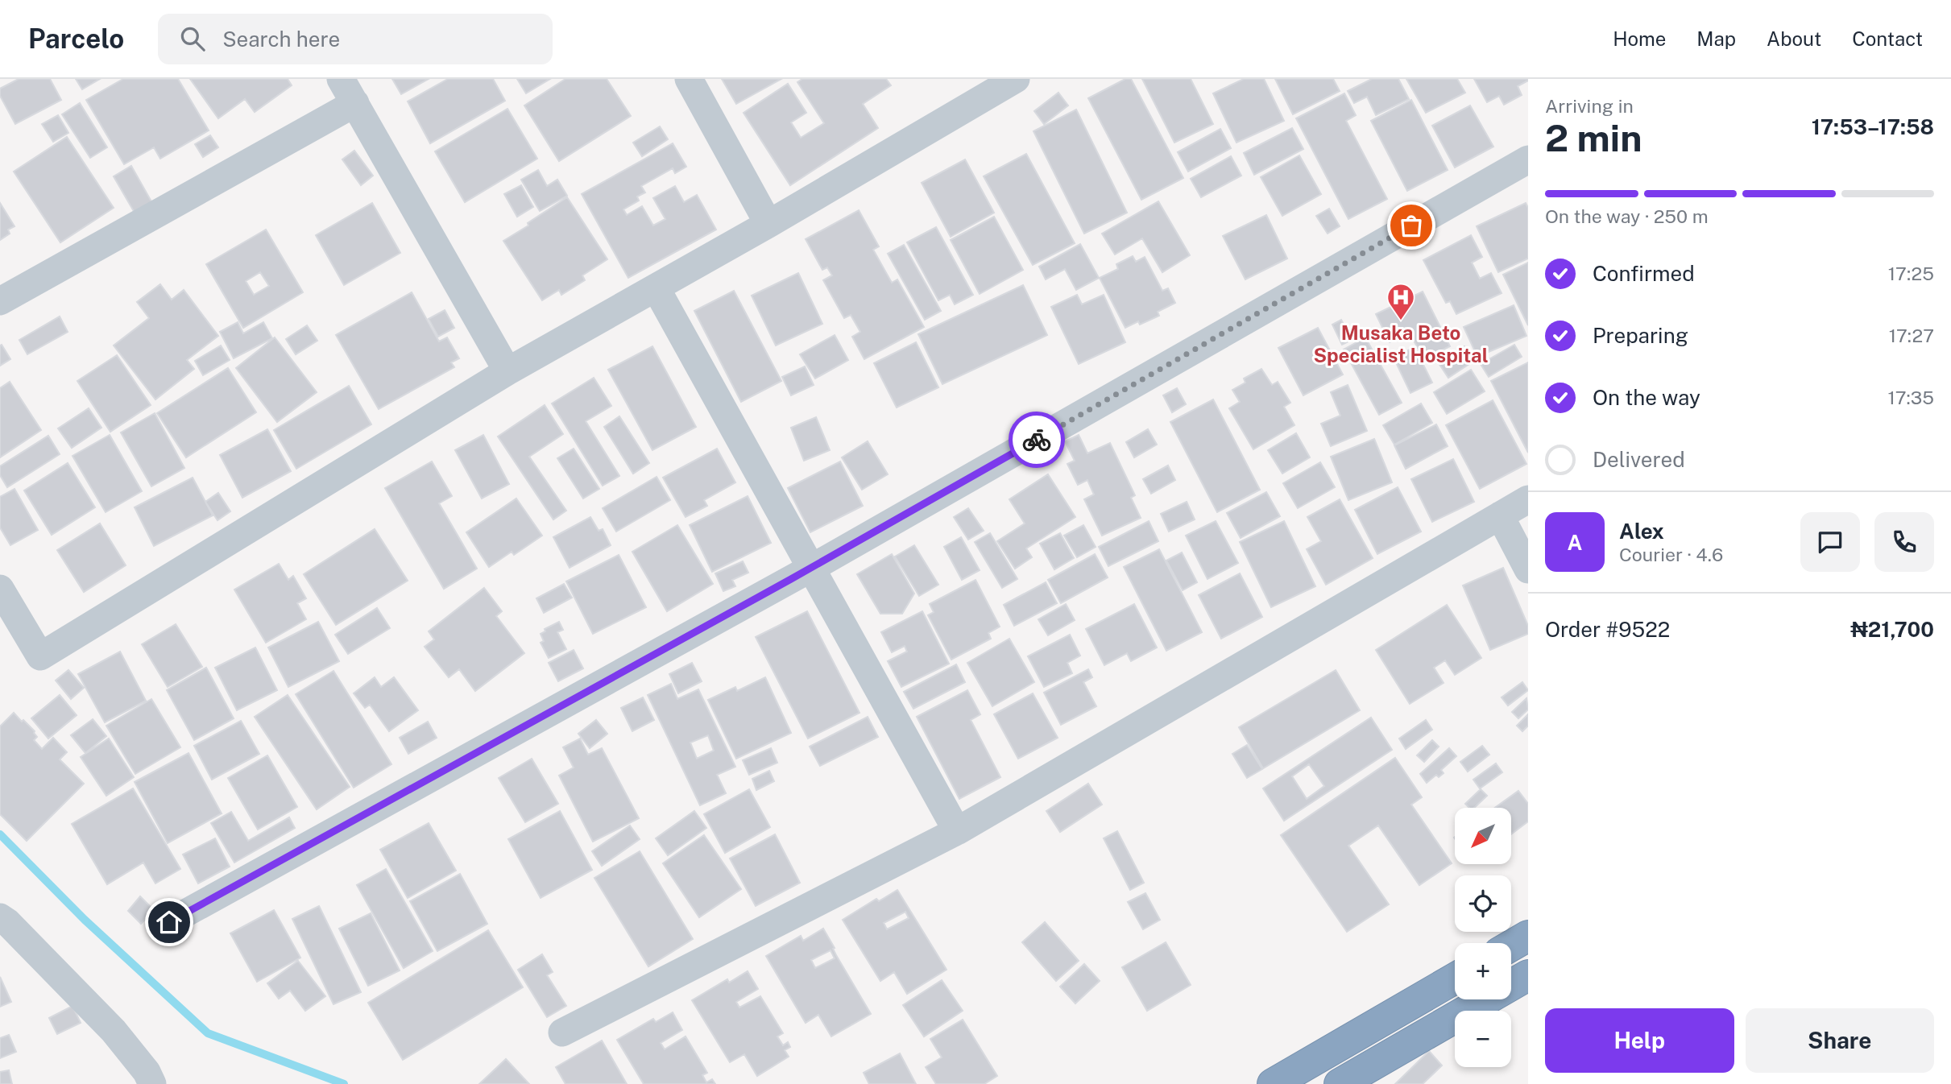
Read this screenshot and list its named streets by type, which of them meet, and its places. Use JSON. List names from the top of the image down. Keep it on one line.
{"places":{"hospital":["Musaka Beto Specialist Hospital"]},"north":"bottom left","page":{"header":"Parcelo","search":"Search here","nav":["Home","Map","About","Contact"],"heading":["2 min","Arriving in","17:53–17:58"],"panel":["Alex","Courier · 4.6","Order #9522","₦21,700"],"bar":"On the way · 250 m","list":[["Confirmed","17:25"],["Preparing","17:27"],["On the way","17:35"],"Delivered"],"round":"A","map_buttons":["+","−"],"buttons":["Help","Share"]}}
